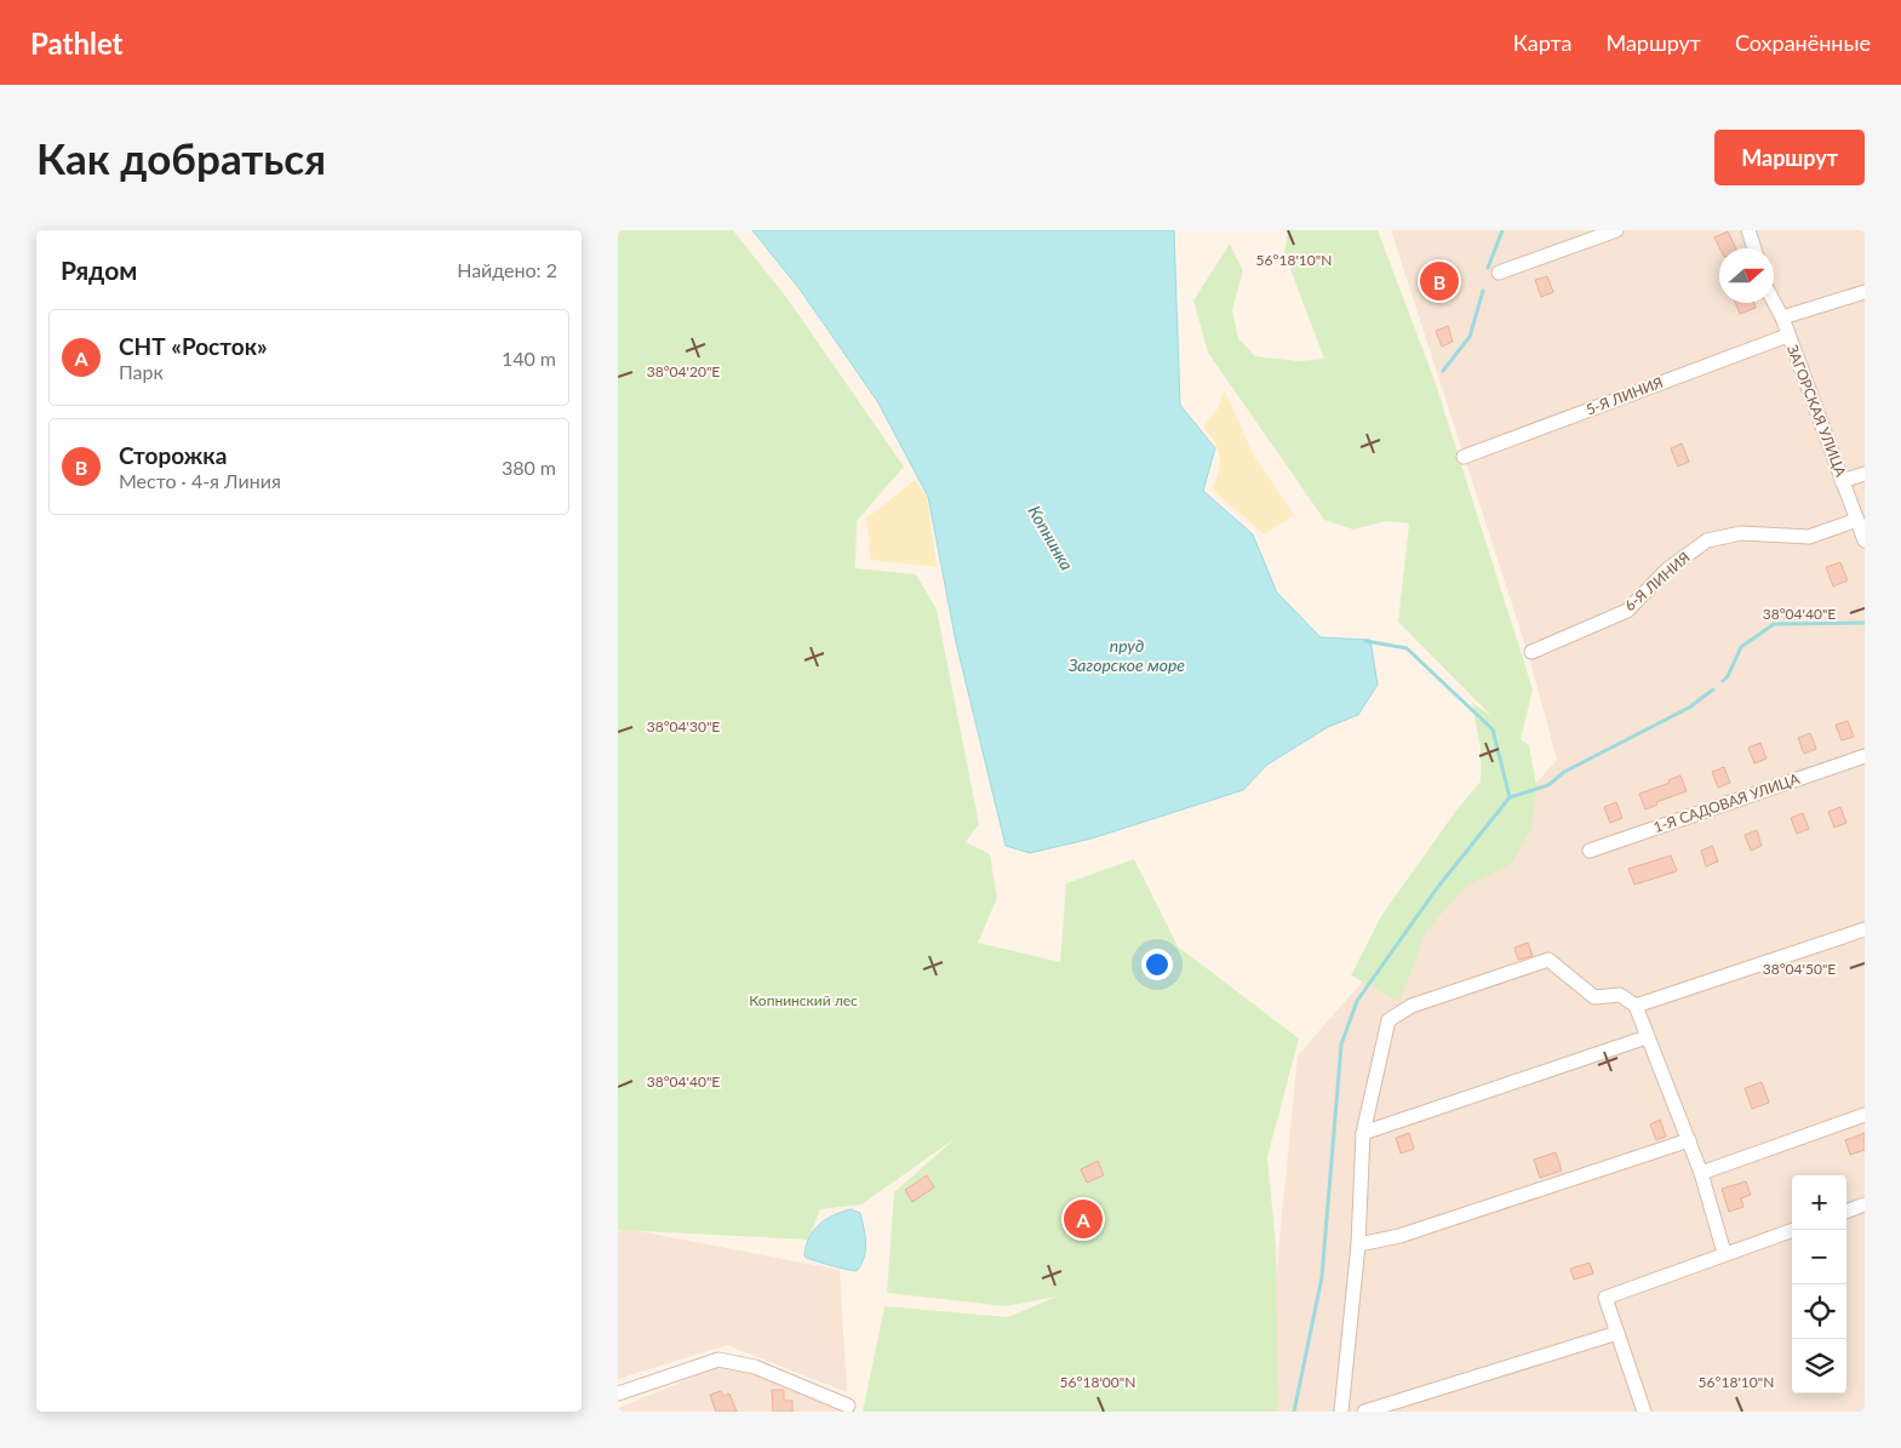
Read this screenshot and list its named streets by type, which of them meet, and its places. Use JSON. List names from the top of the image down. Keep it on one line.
{"streets":{"street":["5-Я ЛИНИЯ","ЗАГОРСКАЯ УЛИЦА","6-Я ЛИНИЯ","1-Я САДОВАЯ УЛИЦА"]},"crossings":[["5-Я ЛИНИЯ","ЗАГОРСКАЯ УЛИЦА"],["ЗАГОРСКАЯ УЛИЦА","6-Я ЛИНИЯ"]],"water":["Копнинка","пруд Загорское море"],"parks":["Копнинский лес"],"north":"right","page":{"header":"Pathlet","nav":["Карта","Маршрут","Сохранённые"],"buttons":"Маршрут","title":"Как добраться","heading":["Рядом","Найдено: 2"],"pins":["B","A"],"list":[{"mark":"A","name":"СНТ «Росток»","note":"Парк","value":"140 m"},{"mark":"B","name":"Сторожка","note":"Место · 4-я Линия","value":"380 m"}],"map_buttons":["+","−"]},"coordinates":["56°18'10\"N","38°04'20\"E","38°04'40\"E","38°04'30\"E","38°04'50\"E","56°18'00\"N"]}
